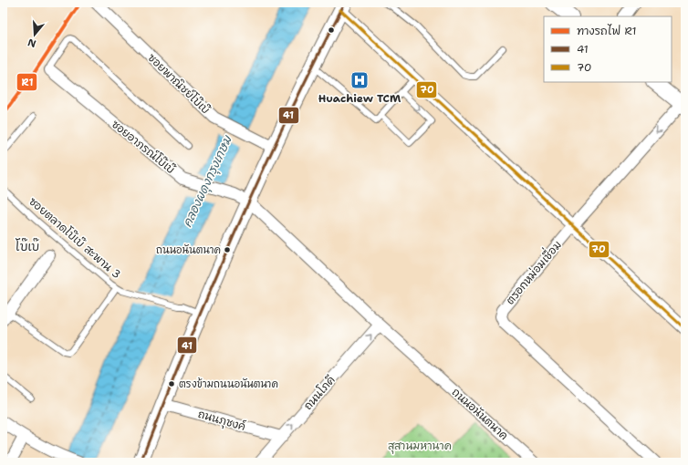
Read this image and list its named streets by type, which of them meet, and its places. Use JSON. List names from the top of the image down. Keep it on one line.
{"streets":{"street":["ซอยพาณิชย์โบ๊เบ๊","ซอยอาภรณ์โบ๊เบ๊","ตรอกหม่อมเชื่อม","ถนนโภคี","ถนนอนันตนาค","ถนนภุชงค์"],"lane":["ซอยตลาดโบ๊เบ๊ สะพาน 3"]},"crossings":[["ซอยอาภรณ์โบ๊เบ๊","ถนนอนันตนาค"],["ถนนโภคี","ถนนอนันตนาค"],["ถนนโภคี","ถนนภุชงค์"]],"one_way":["ถนนโภคี"],"districts":["โบ๊เบ๊"],"water":["คลองผดุงกรุงเกษม"],"parks":["สุสานมหานาค"],"places":{"hospital":["Huachiew TCM"],"other":["ถนนอนันตนาค","ตรงข้ามถนนอนันตนาค"]},"lines":["rail line R1","transit line 41","transit line 70"],"legend":["ทางรถไฟ R1","41","70"],"north":"bottom"}
